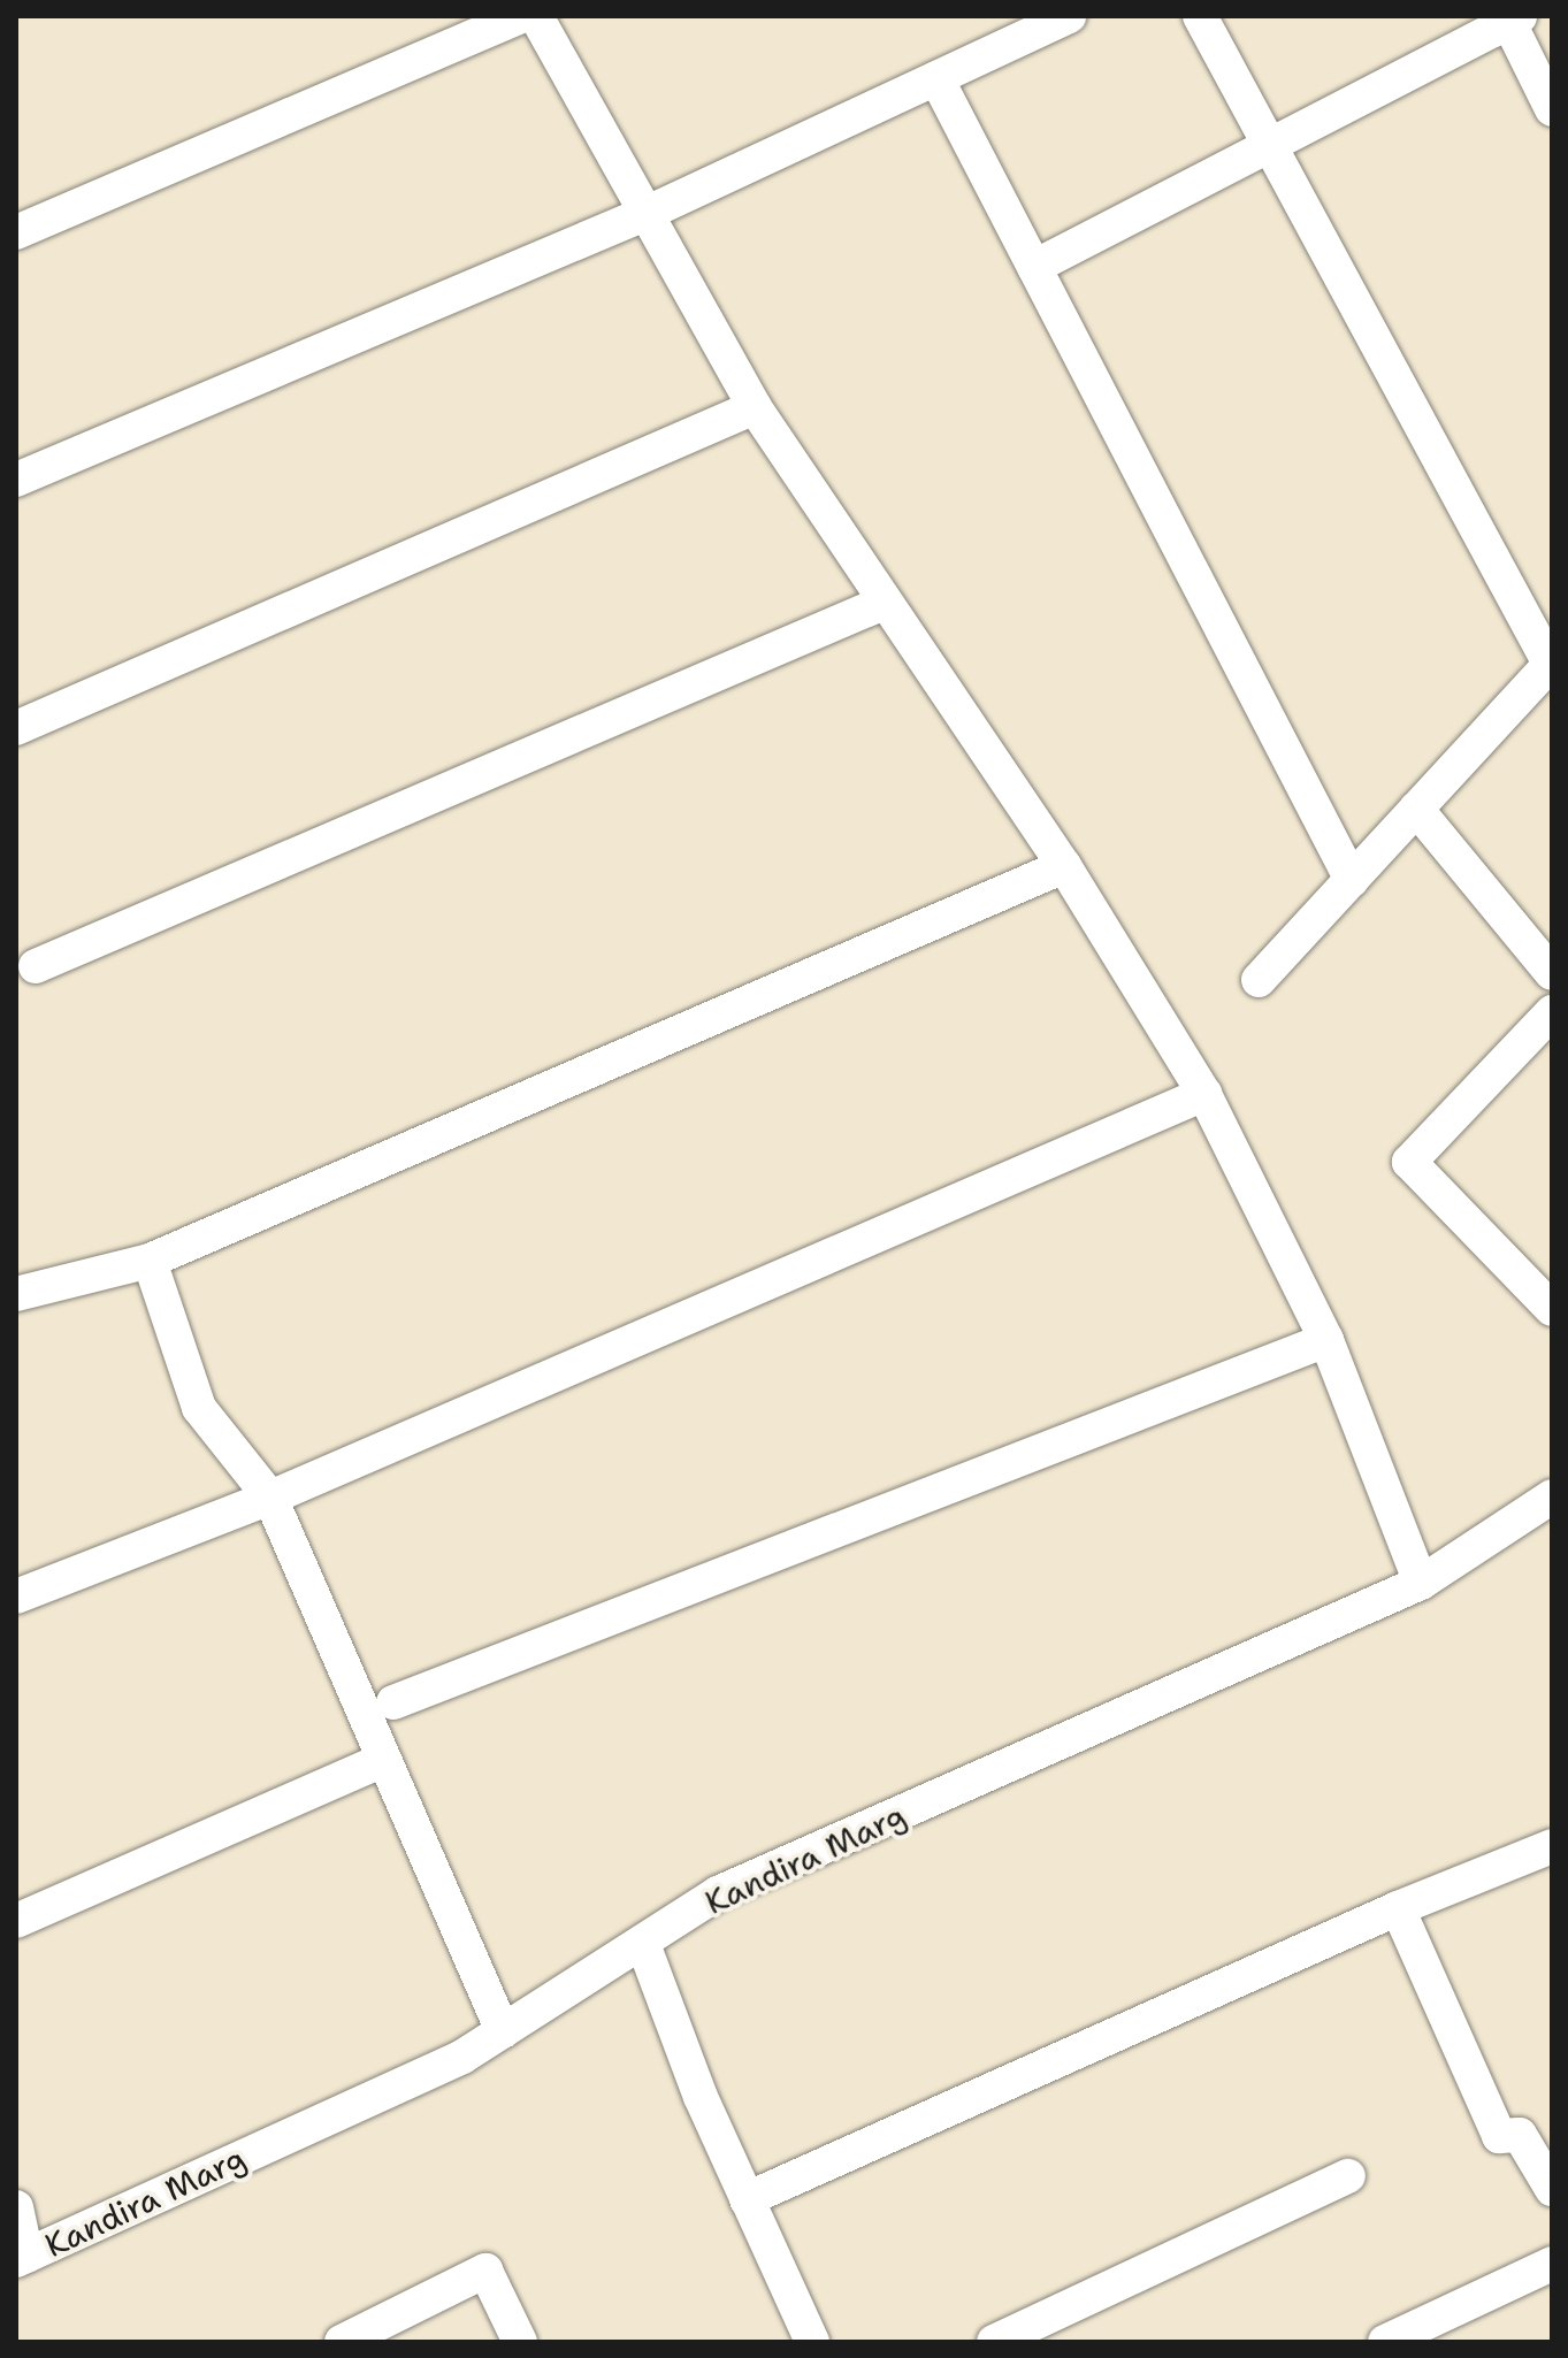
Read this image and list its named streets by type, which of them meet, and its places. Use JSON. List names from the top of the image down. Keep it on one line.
{"streets":{"street":["Kandira Marg"]}}
